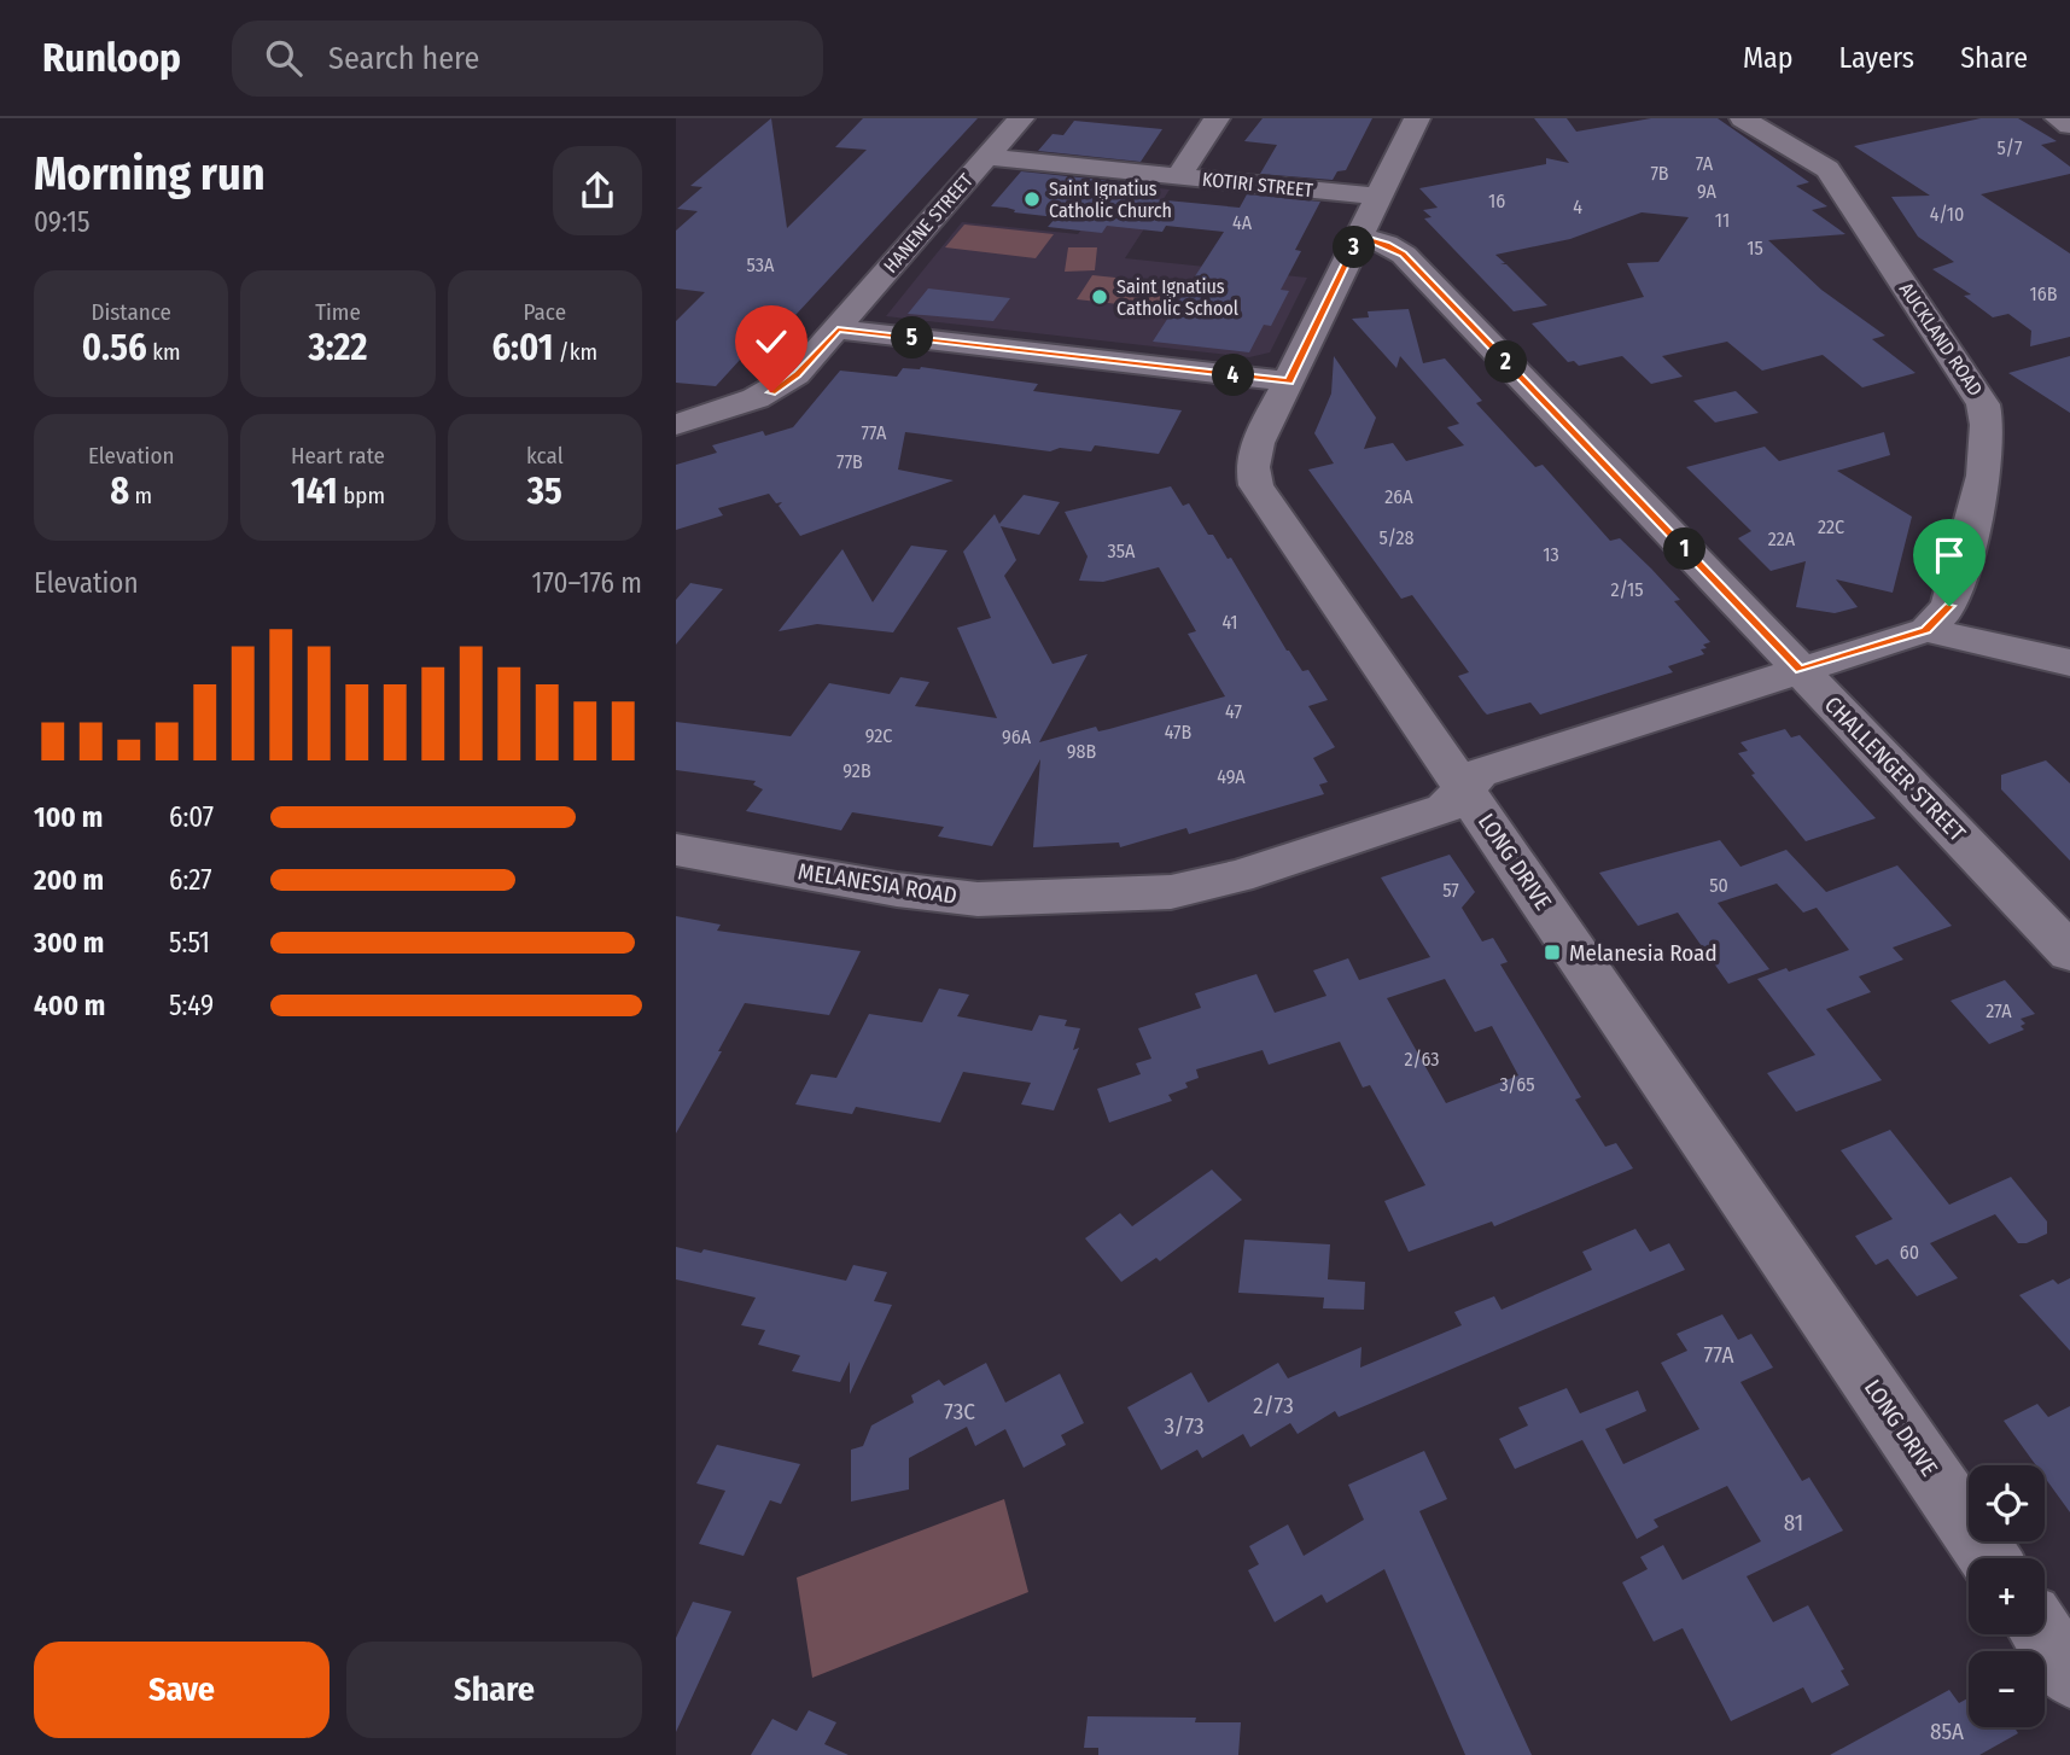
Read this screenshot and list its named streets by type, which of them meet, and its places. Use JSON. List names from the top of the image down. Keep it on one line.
{"streets":{"street":["KOTIRI STREET","HANENE STREET","AUCKLAND ROAD","CHALLENGER STREET","LONG DRIVE","MELANESIA ROAD"]},"crossings":[["KOTIRI STREET","HANENE STREET"],["KOTIRI STREET","LONG DRIVE"],["CHALLENGER STREET","LONG DRIVE"],["LONG DRIVE","MELANESIA ROAD"]],"places":{"other":["Saint Ignatius Catholic Church","Saint Ignatius Catholic School"],"transit":["Melanesia Road"]},"house_numbers":["5/7","7A","7B","9A","16","4","4/10","11","4A","15","53A","16B","77A","77B","26A","22C","5/28","22A","35A","13","2/15","41","47","47B","92C","96A","98B","92B","49A","50","57","27A","2/63","3/65","60","77A","2/73","73C","3/73","81","85A"],"page":{"header":"Runloop","search":"Search here","nav":["Map","Layers","Share"],"heading":["Morning run","09:15"],"pins":["3","5","2","4","1"],"stats":[["Distance","0.56 km"],["Time","3:22"],["Pace","6:01 /km"],["Elevation","8 m"],["Heart rate","141 bpm"],["kcal","35"]],"chart":["Elevation","170–176 m"],"list":[{"name":"100 m","note":"6:07"},{"name":"200 m","note":"6:27"},{"name":"300 m","note":"5:51"},{"name":"400 m","note":"5:49"}],"map_buttons":["+","−"],"buttons":["Save","Share"]}}
